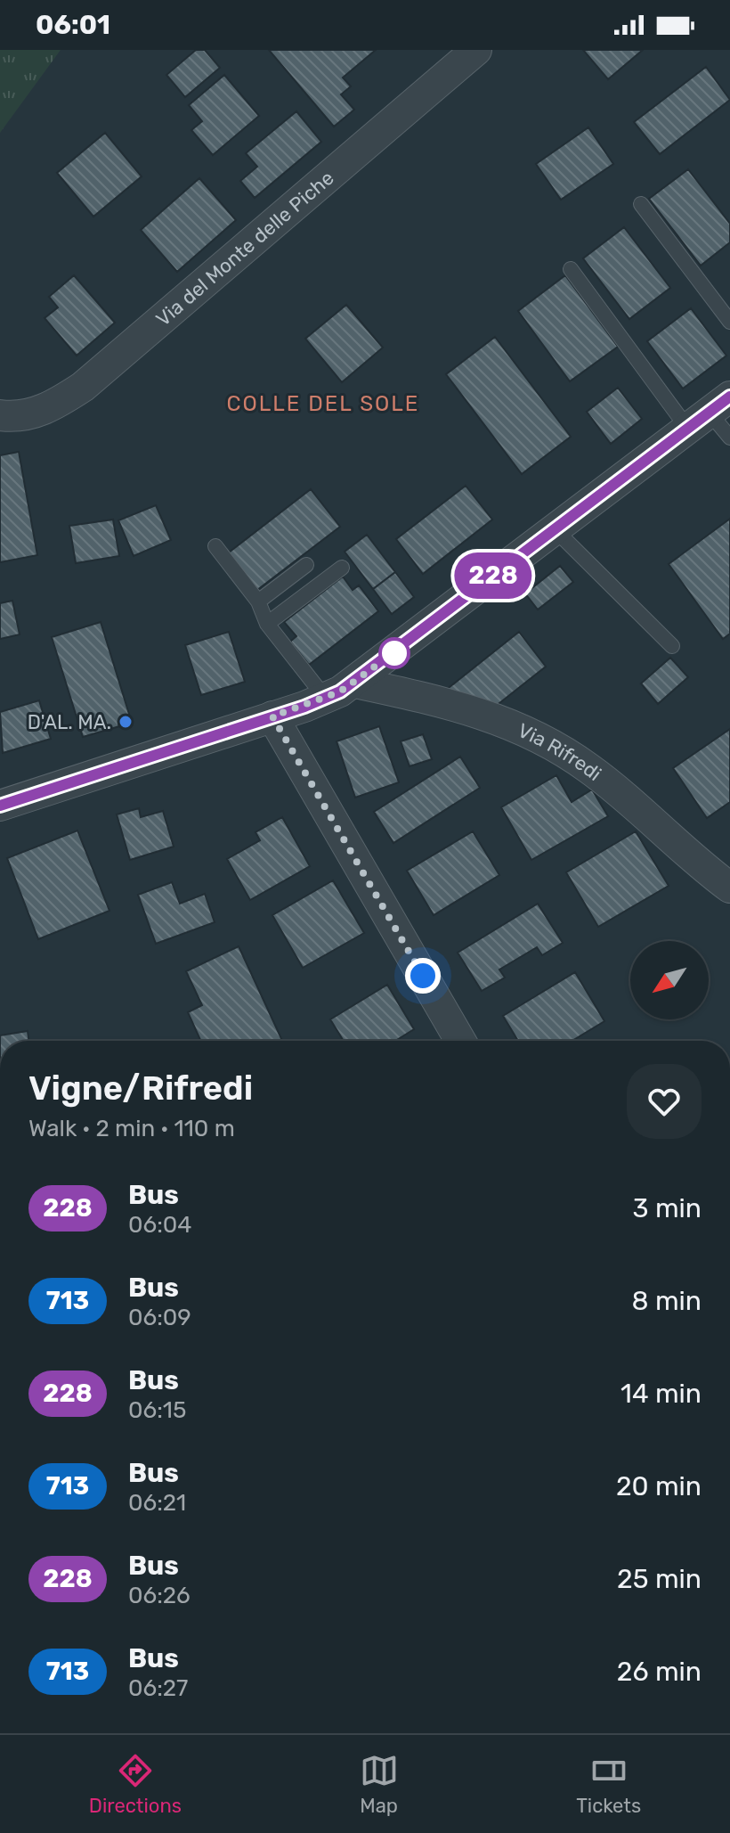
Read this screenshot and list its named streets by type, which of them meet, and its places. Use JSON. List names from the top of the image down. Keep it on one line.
{"streets":{"street":["Via del Monte delle Piche","Via Rifredi"]},"districts":["COLLE DEL SOLE"],"places":["D'AL. MA."],"lines":["bus line 228"],"north":"bottom left","page":{"status":"06:01","on_map":"228","heading":["Vigne/Rifredi","Walk · 2 min · 110 m"],"list":[{"mark":"228","name":"Bus","note":"06:04","value":"3 min"},{"mark":"713","name":"Bus","note":"06:09","value":"8 min"},{"mark":"228","name":"Bus","note":"06:15","value":"14 min"},{"mark":"713","name":"Bus","note":"06:21","value":"20 min"},{"mark":"228","name":"Bus","note":"06:26","value":"25 min"},{"mark":"713","name":"Bus","note":"06:27","value":"26 min"}],"tabs":["Directions","Map","Tickets"]}}
